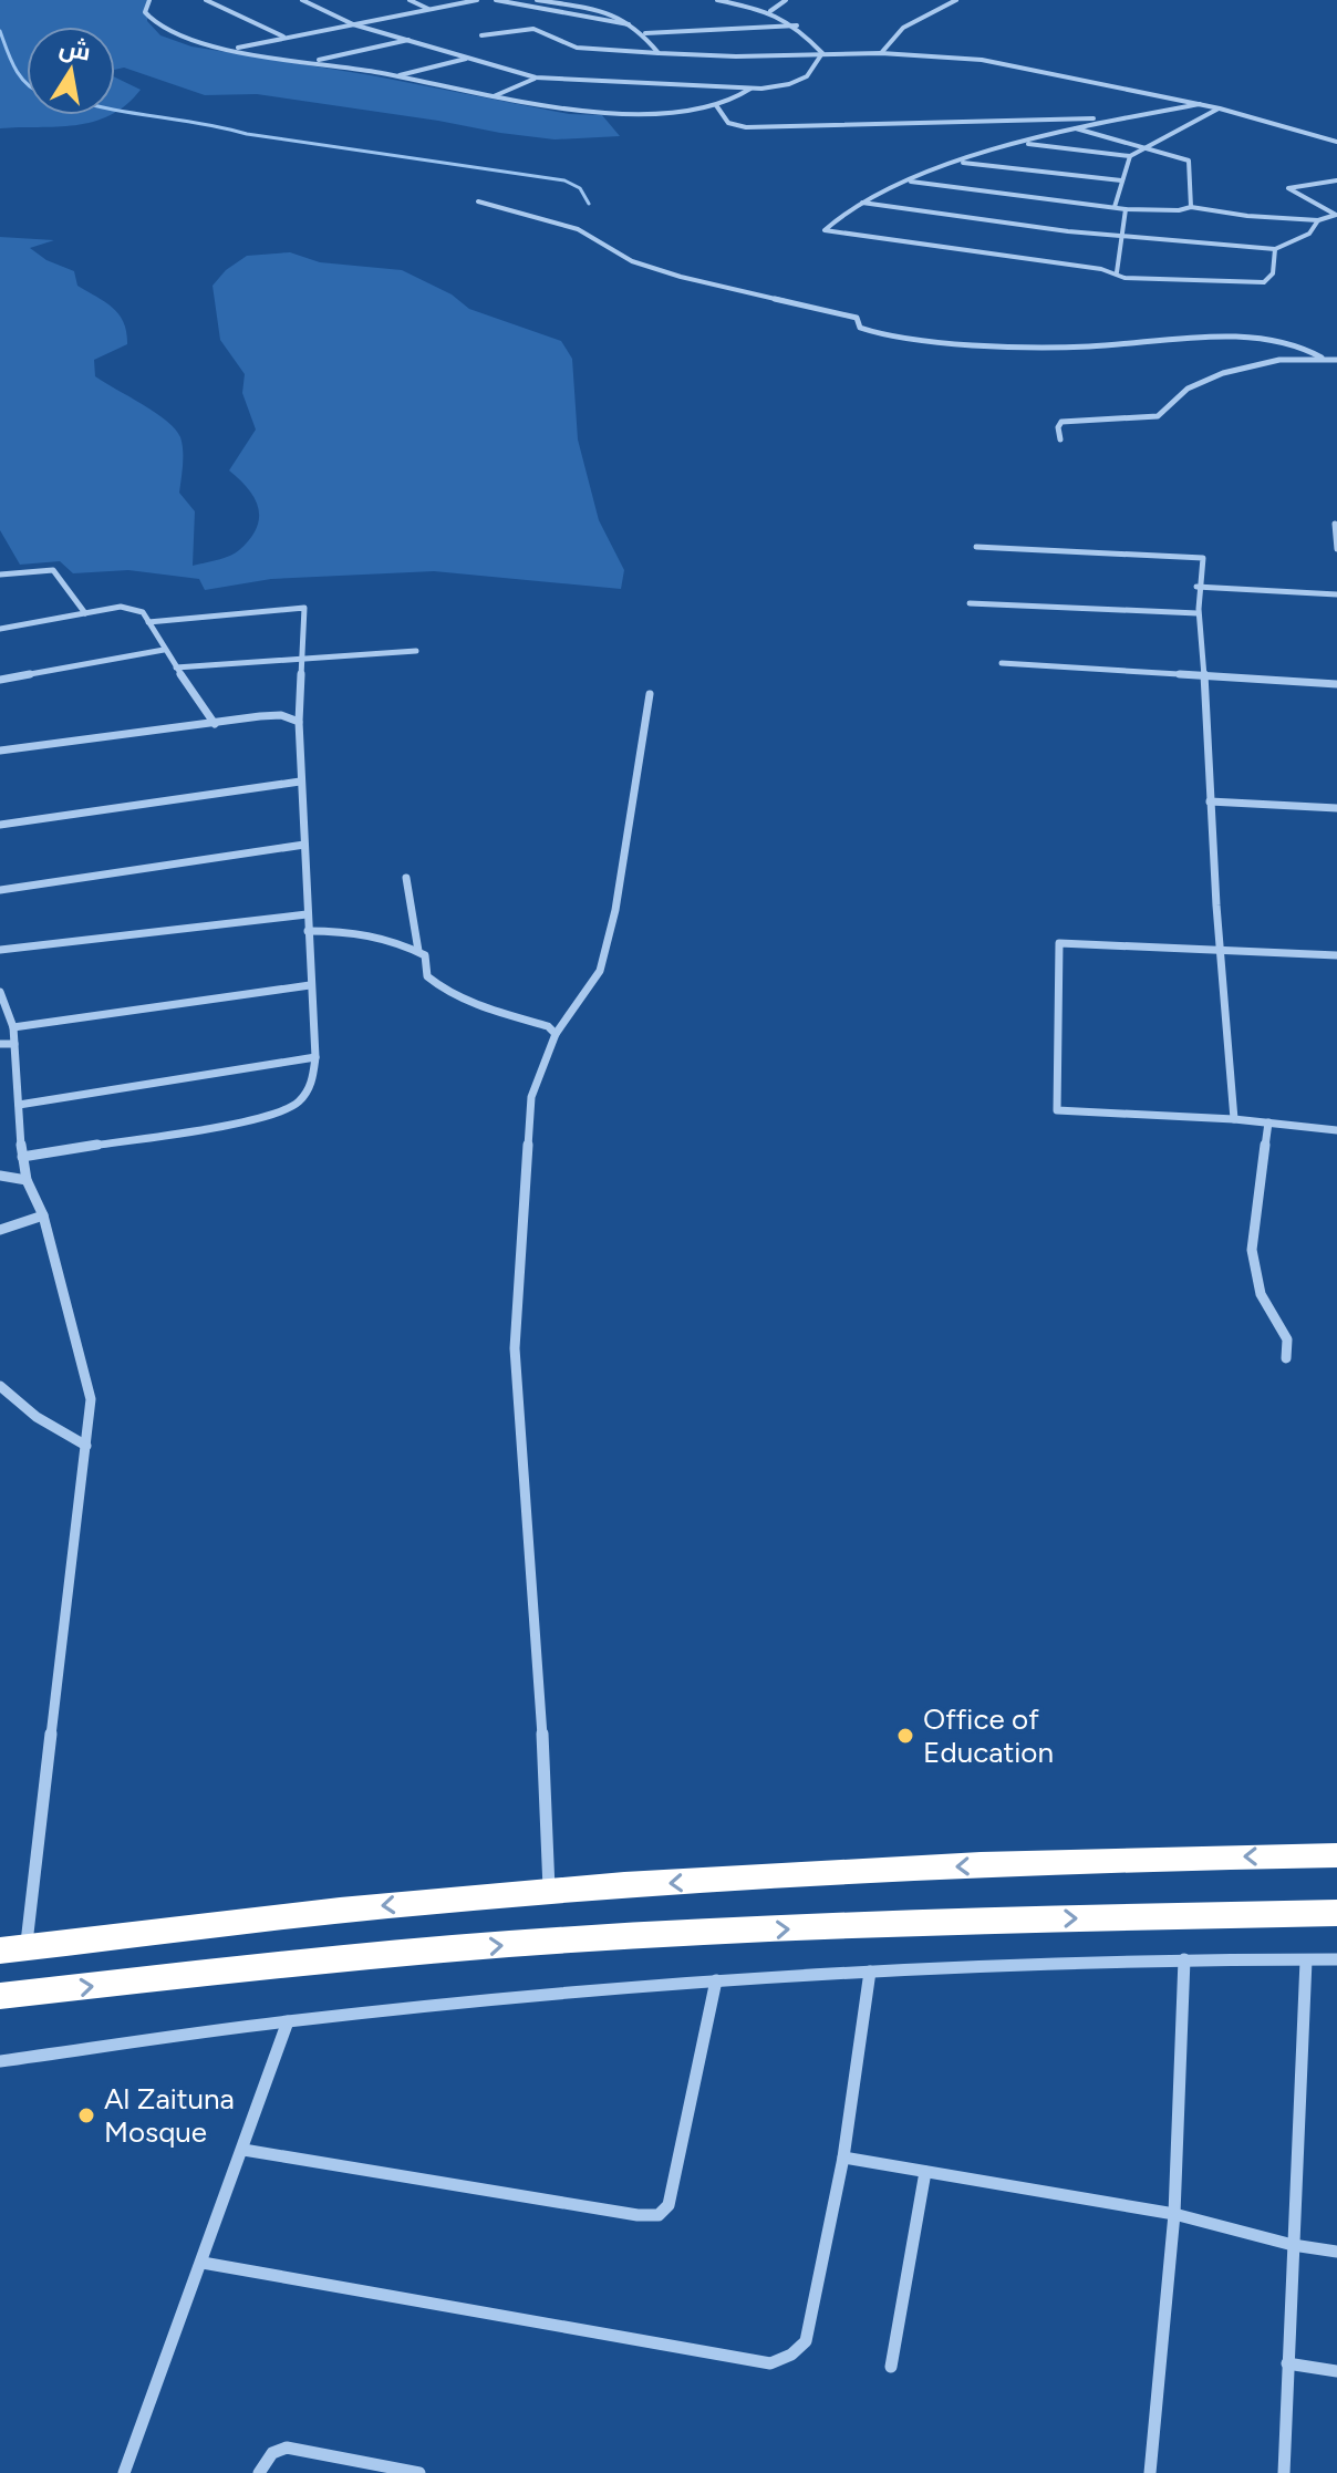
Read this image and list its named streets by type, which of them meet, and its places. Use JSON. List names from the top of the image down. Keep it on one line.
{"places":["Office of Education","Al Zaituna Mosque"],"north":"top"}
